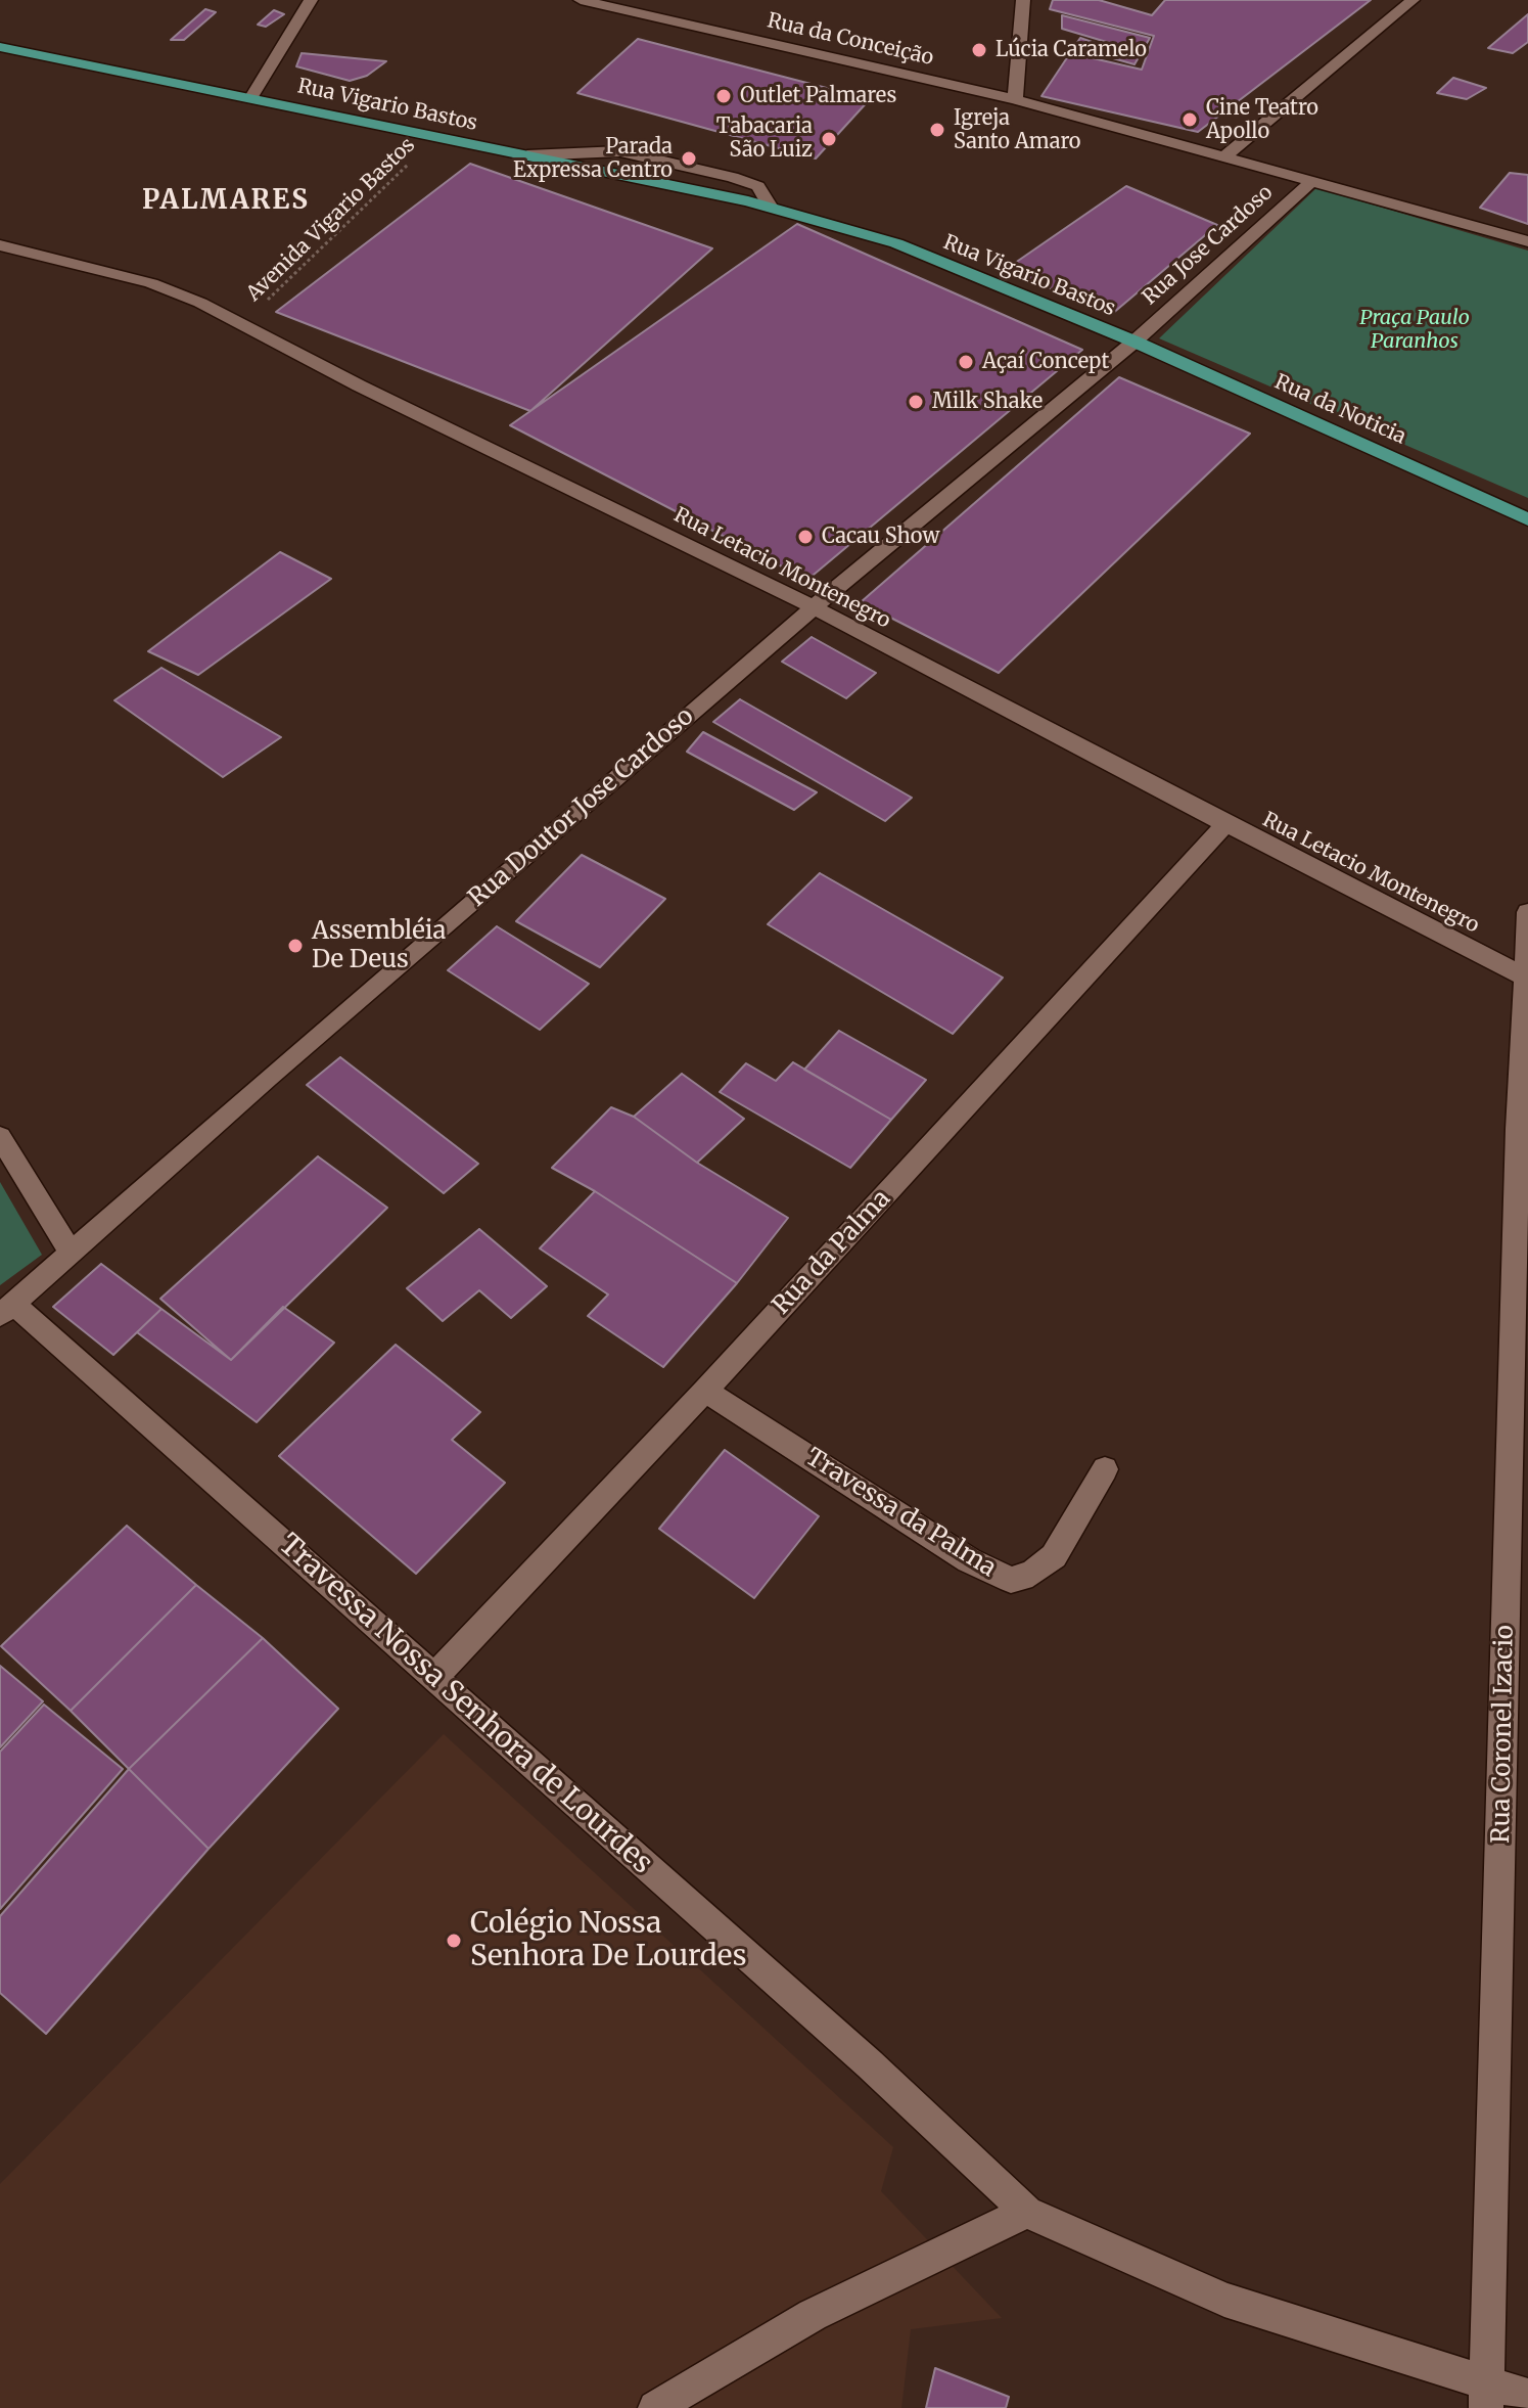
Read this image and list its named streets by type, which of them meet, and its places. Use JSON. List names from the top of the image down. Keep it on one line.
{"streets":{"main road":["Rua Vigario Bastos","Rua da Noticia"],"street":["Rua da Conceição","Rua Jose Cardoso","Rua Letacio Montenegro","Rua Doutor Jose Cardoso","Rua da Palma","Travessa da Palma","Travessa Nossa Senhora de Lourdes","Rua Coronel Izacio"],"path":["Avenida Vigario Bastos"]},"crossings":[["Rua da Conceição","Rua Jose Cardoso"],["Rua Vigario Bastos","Avenida Vigario Bastos"],["Rua Vigario Bastos","Rua Jose Cardoso"],["Rua Vigario Bastos","Rua da Noticia"],["Rua Vigario Bastos","Rua Doutor Jose Cardoso"],["Avenida Vigario Bastos","Rua Letacio Montenegro"],["Rua Jose Cardoso","Rua da Noticia"],["Rua Jose Cardoso","Rua Doutor Jose Cardoso"],["Rua da Noticia","Rua Doutor Jose Cardoso"],["Rua Letacio Montenegro","Rua Doutor Jose Cardoso"],["Rua Letacio Montenegro","Rua da Palma"],["Rua Letacio Montenegro","Rua Coronel Izacio"],["Rua Doutor Jose Cardoso","Travessa Nossa Senhora de Lourdes"],["Rua da Palma","Travessa da Palma"],["Rua da Palma","Travessa Nossa Senhora de Lourdes"],["Travessa Nossa Senhora de Lourdes","Rua Coronel Izacio"]],"districts":["PALMARES"],"parks":["Praça Paulo Paranhos"],"places":["Lúcia Caramelo","Outlet Palmares","Cine Teatro Apollo","Igreja Santo Amaro","Tabacaria São Luiz","Parada Expressa Centro","Açaí Concept","Milk Shake","Cacau Show","Assembléia De Deus","Colégio Nossa Senhora De Lourdes"]}
